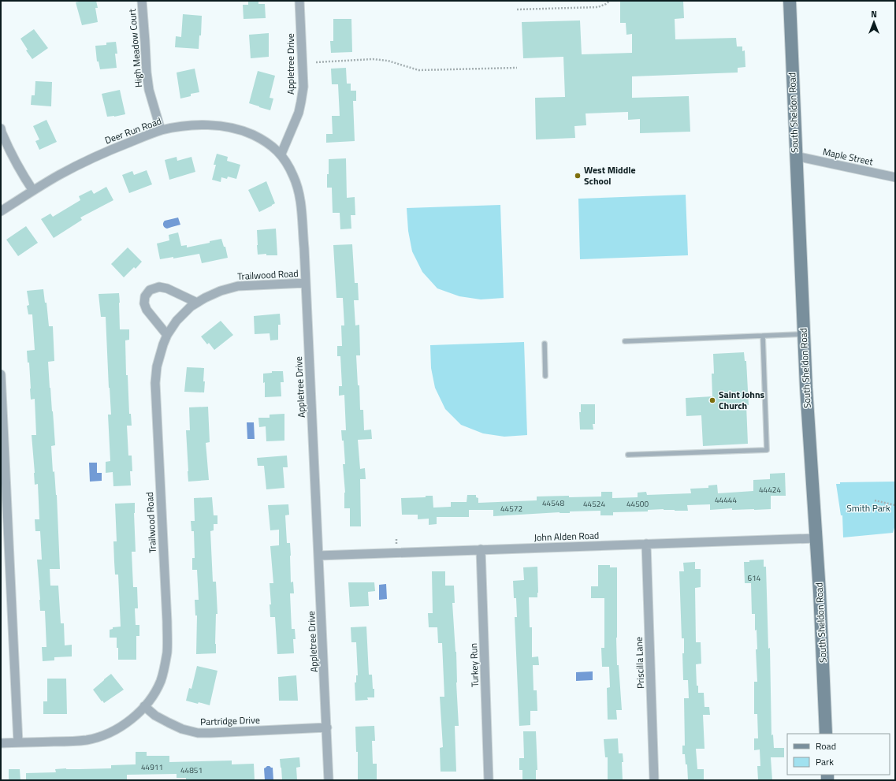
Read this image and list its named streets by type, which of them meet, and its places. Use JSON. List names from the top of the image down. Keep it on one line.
{"streets":{"main road":["South Sheldon Road"],"street":["High Meadow Court","Appletree Drive","Deer Run Road","Maple Street","Trailwood Road","John Alden Road","Priscilla Lane","Turkey Run","Partridge Drive"]},"crossings":[["High Meadow Court","Deer Run Road"],["Appletree Drive","Deer Run Road"],["Appletree Drive","Trailwood Road"],["Appletree Drive","John Alden Road"],["Appletree Drive","Partridge Drive"],["South Sheldon Road","Maple Street"],["South Sheldon Road","John Alden Road"],["Trailwood Road","Partridge Drive"],["John Alden Road","Priscilla Lane"],["John Alden Road","Turkey Run"]],"parks":["Smith Park"],"places":["West Middle School","Saint Johns Church"],"house_numbers":["44424","44444","44548","44524","44500","44572","614","44911","44851"],"legend":["Road","Park"],"north":"top"}
